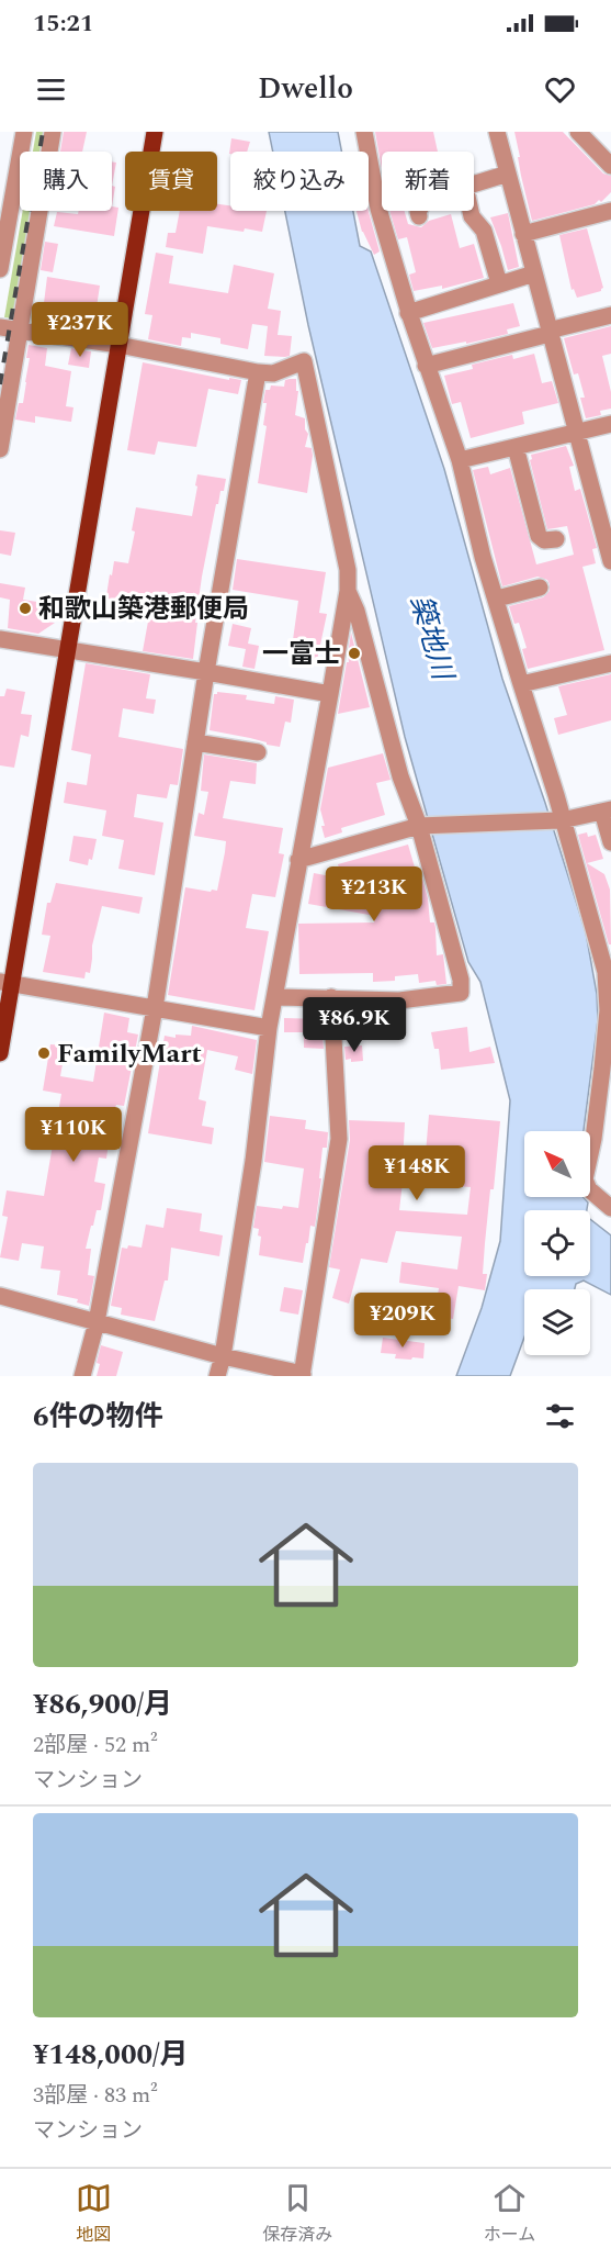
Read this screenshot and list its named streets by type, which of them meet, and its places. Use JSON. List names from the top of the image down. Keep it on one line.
{"water":["築地川"],"places":["和歌山築港郵便局","一富士","FamilyMart"],"north":"top left","page":{"status":"15:21","header":"Dwello","chip":["購入","賃貸","絞り込み","新着"],"price":["¥237K","¥213K","¥86.9K","¥110K","¥148K","¥209K"],"heading":"6件の物件","list":[{"name":"¥86,900/月","note":"2部屋 · 52 m² · マンション"},{"name":"¥148,000/月","note":"3部屋 · 83 m² · マンション"}],"tabs":["地図","保存済み","ホーム"]}}
